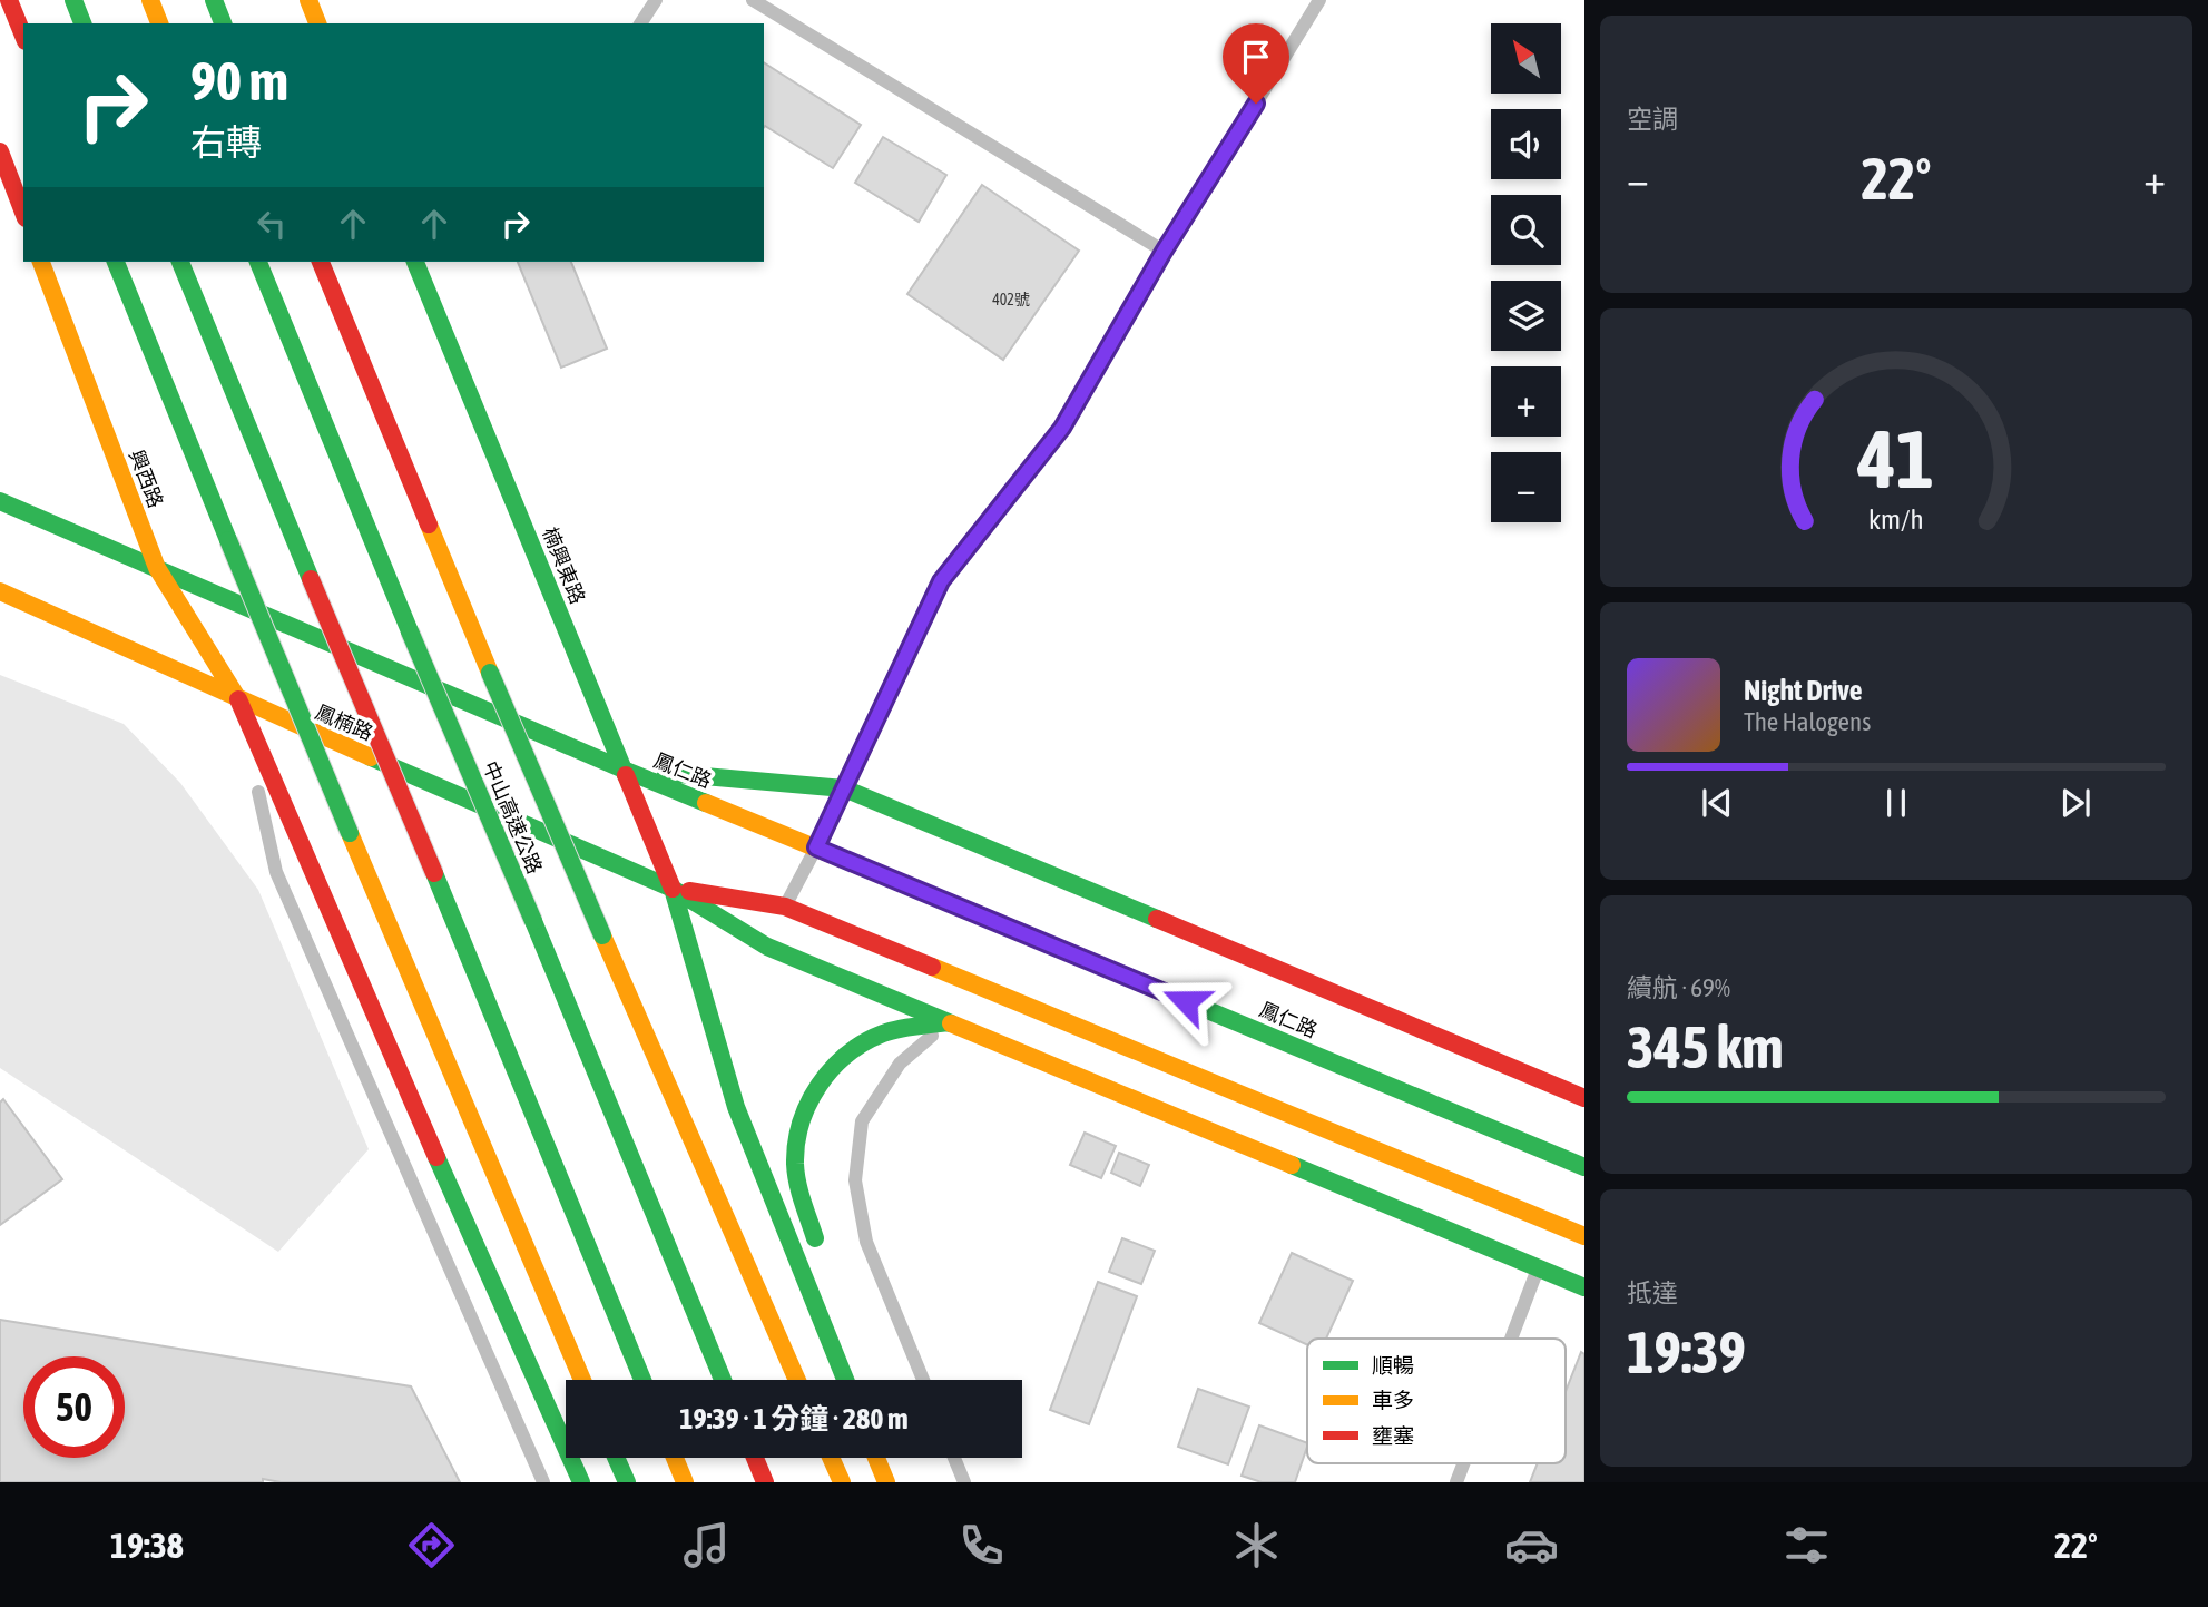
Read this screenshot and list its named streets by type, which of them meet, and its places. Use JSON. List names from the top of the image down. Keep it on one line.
{"streets":{"main road":["興西路","楠興東路","鳳楠路","鳳仁路","中山高速公路"]},"crossings":[["興西路","鳳楠路"],["楠興東路","鳳楠路"],["楠興東路","鳳仁路"]],"house_numbers":["402號"],"legend":["順暢","車多","壅塞"],"north":"top left","page":{"tile":["空調",["續航 · 69%","345 km"],["抵達","19:39"]],"map_buttons":["+","−"],"turn":["90 m","右轉"],"heat":["−","22°","+"],"song":["Night Drive","The Halogens"],"limit":"50","trip":"19:39 · 1 分鐘 · 280 m","tabs":["19:38","22°"],"gauge":["41","km/h"]}}
